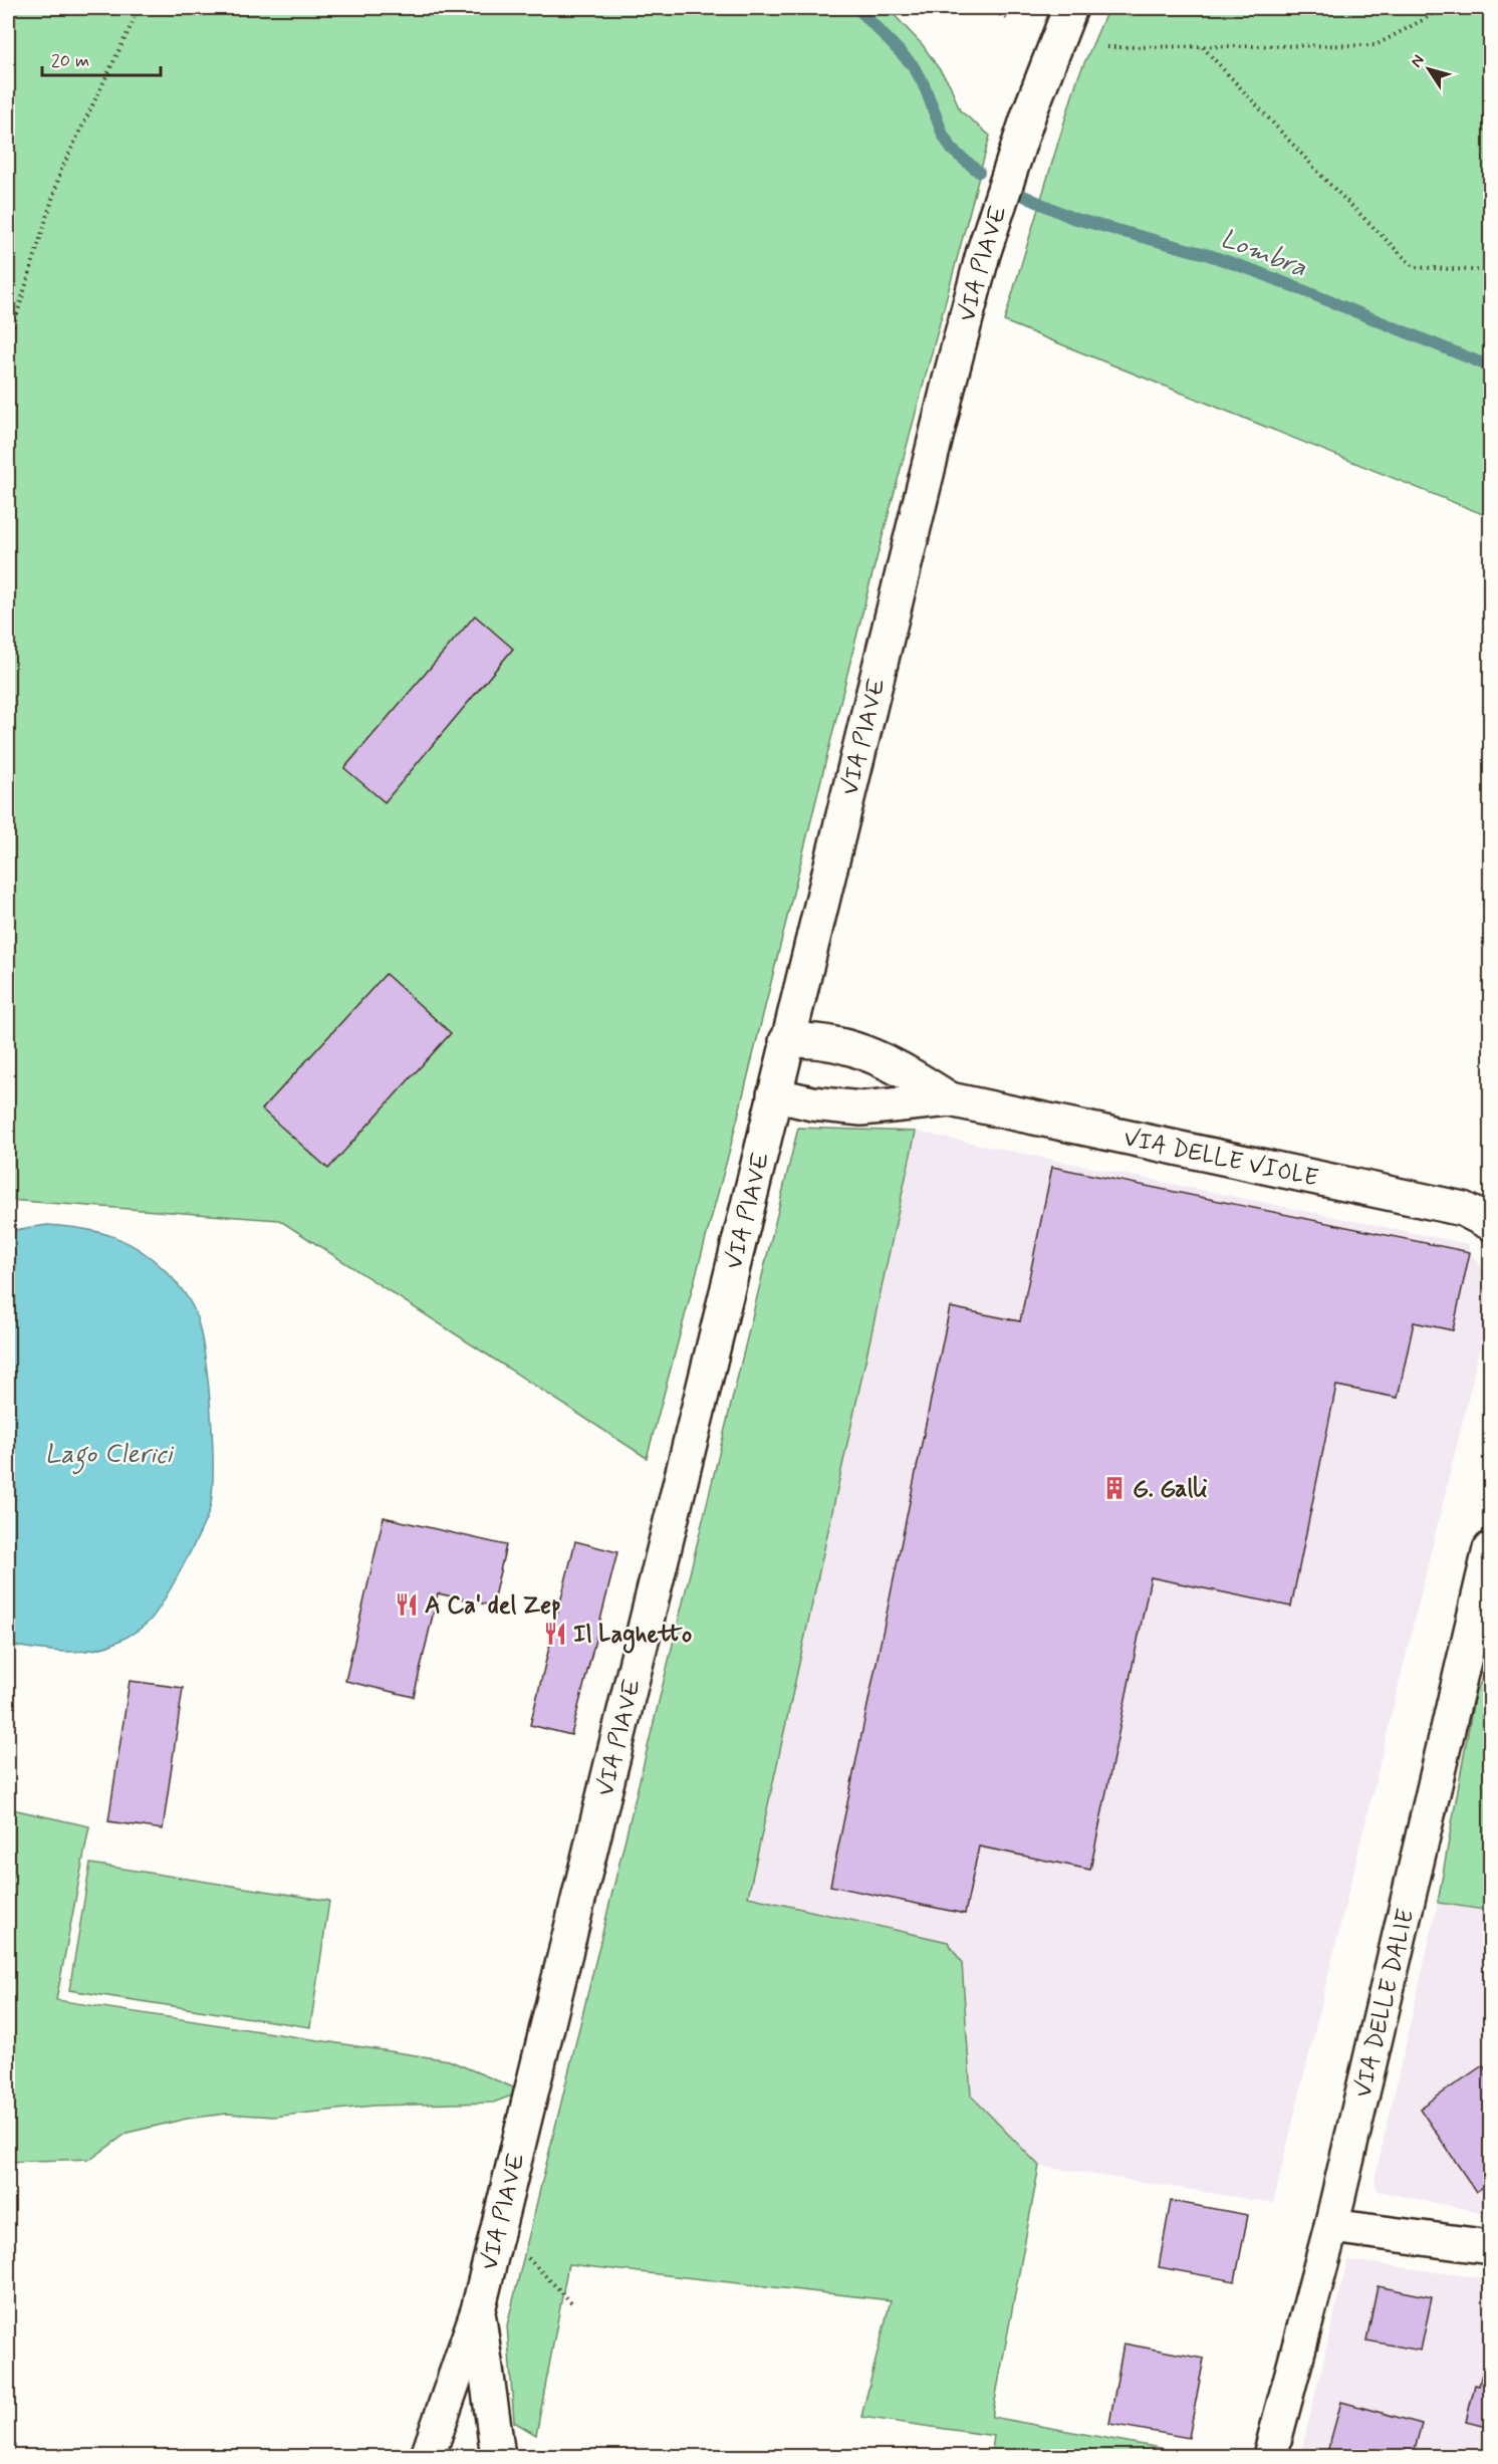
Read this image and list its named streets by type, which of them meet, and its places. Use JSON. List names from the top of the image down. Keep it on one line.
{"streets":{"street":["VIA PIAVE","VIA DELLE VIOLE","VIA DELLE DALIE"]},"crossings":[["VIA PIAVE","VIA DELLE VIOLE"]],"water":["Lombra","Lago Clerici"],"places":{"building":["G. Galli"],"restaurant":["A Ca' del Zep","Il Laghetto"]},"scale_bar":"20 m","north":"top left"}
